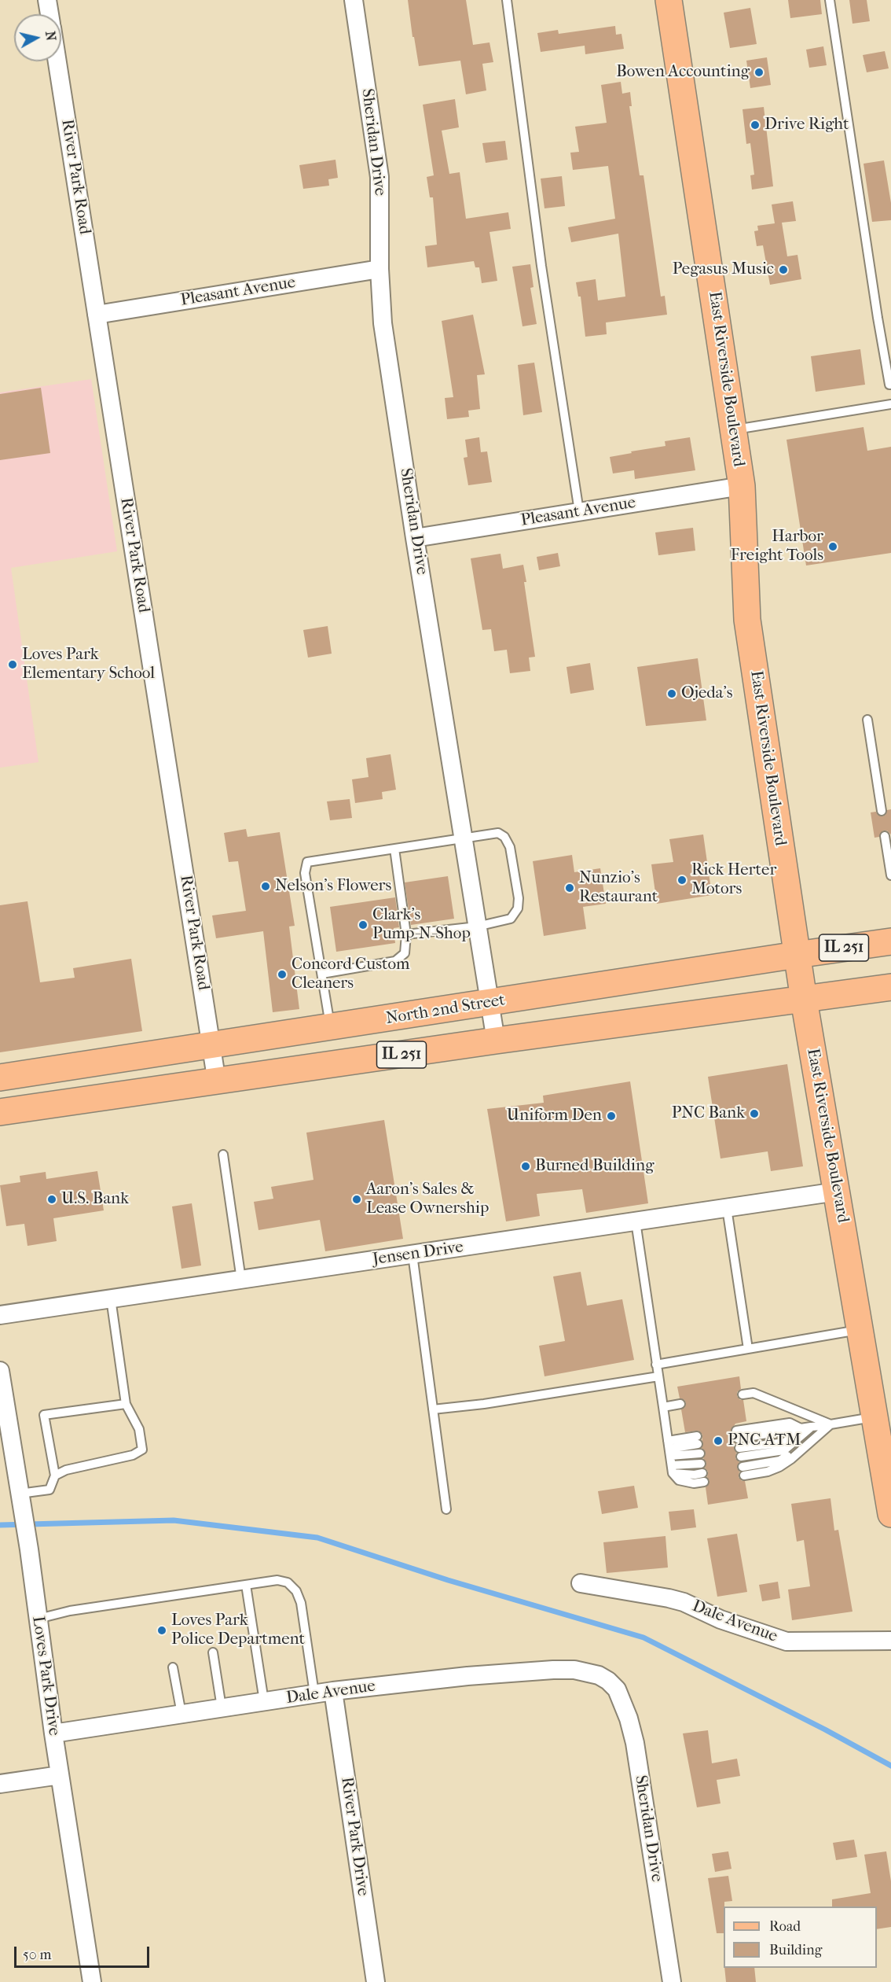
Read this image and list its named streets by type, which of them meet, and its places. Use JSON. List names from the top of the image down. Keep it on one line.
{"streets":{"main road":["East Riverside Boulevard","IL 251","North 2nd Street"],"street":["Sheridan Drive","River Park Road","Pleasant Avenue","Jensen Drive","Dale Avenue","Loves Park Drive","River Park Drive"]},"crossings":[["Sheridan Drive","Pleasant Avenue"],["Sheridan Drive","IL 251"],["Sheridan Drive","North 2nd Street"],["Sheridan Drive","Dale Avenue"],["River Park Road","Pleasant Avenue"],["River Park Road","IL 251"],["River Park Road","North 2nd Street"],["Pleasant Avenue","East Riverside Boulevard"],["East Riverside Boulevard","IL 251"],["East Riverside Boulevard","North 2nd Street"],["East Riverside Boulevard","Jensen Drive"],["Dale Avenue","Loves Park Drive"],["Dale Avenue","River Park Drive"]],"places":["Bowen Accounting","Drive Right","Pegasus Music","Harbor Freight Tools","Loves Park Elementary School","Ojeda's","Rick Herter Motors","Nelson's Flowers","Nunzio's Restaurant","Clark's Pump-N-Shop","Concord Custom Cleaners","PNC Bank","Uniform Den","Burned Building","U.S. Bank","Aaron's Sales & Lease Ownership","PNC ATM","Loves Park Police Department"],"legend":["Road","Building"],"scale_bar":"50 m","north":"right"}
